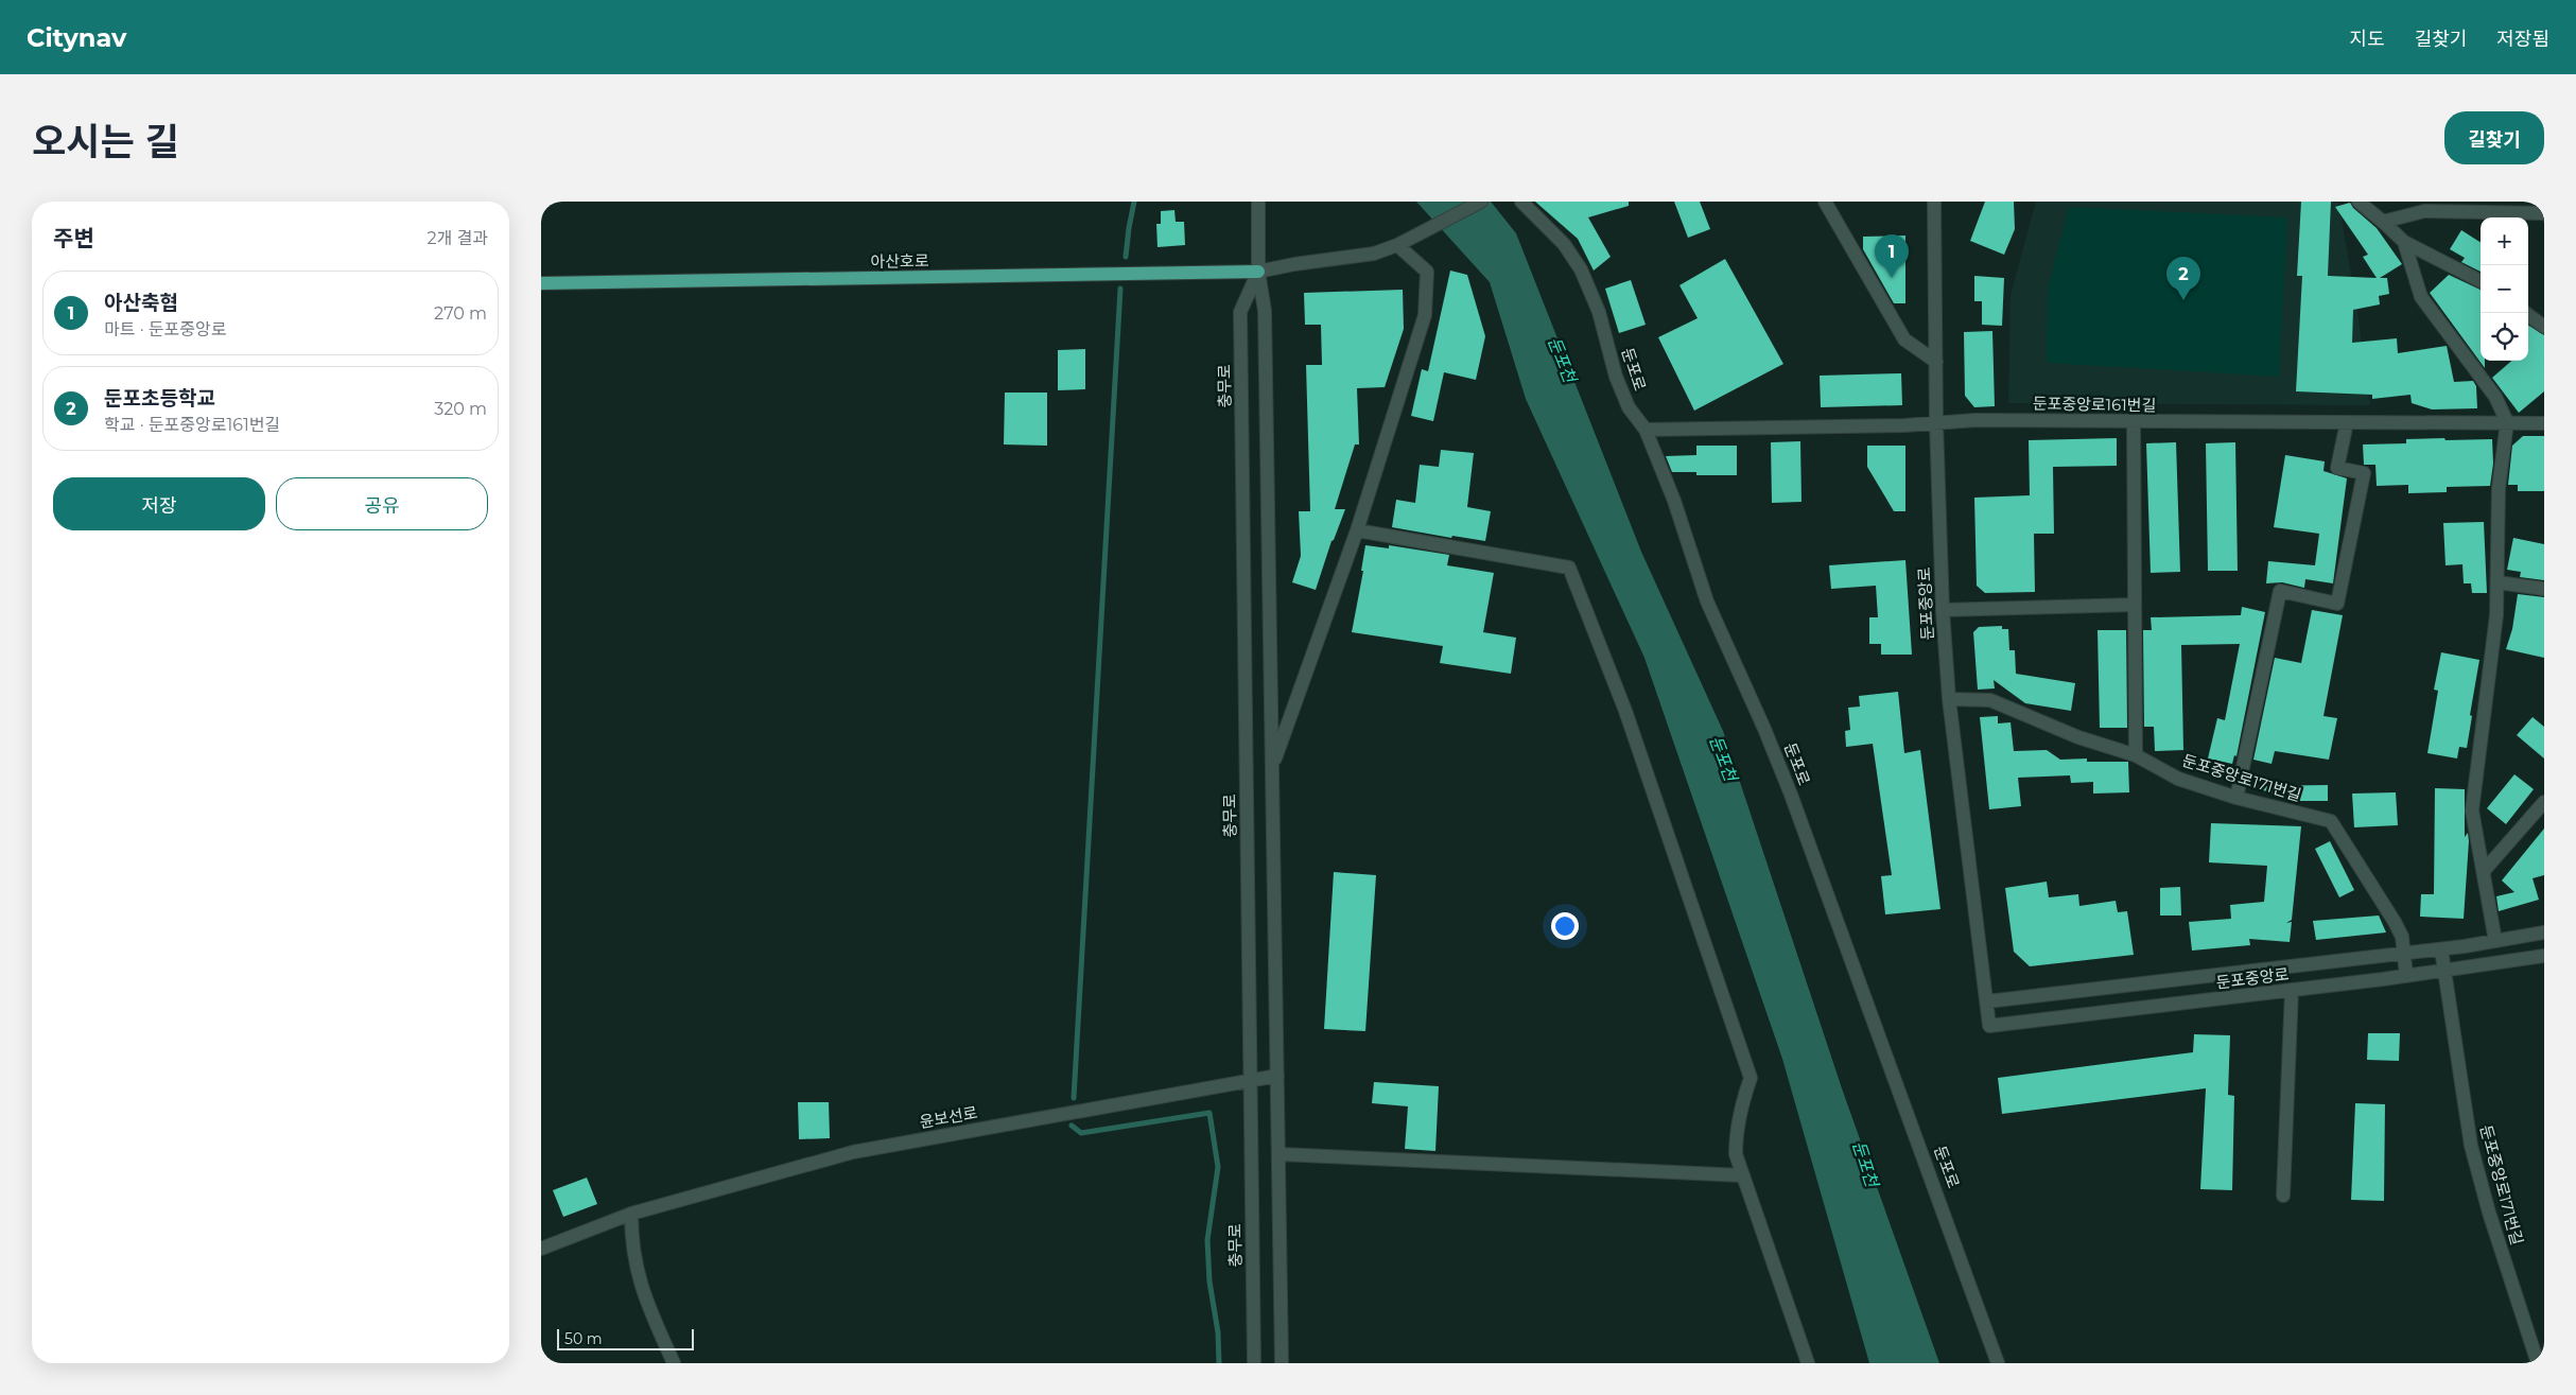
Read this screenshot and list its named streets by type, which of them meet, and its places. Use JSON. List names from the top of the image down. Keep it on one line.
{"streets":{"main road":["아산호로"],"street":["둔포로","충무로","둔포중앙로161번길","둔포중앙로","둔포중앙로171번길","윤보선로"]},"crossings":[["아산호로","충무로"],["둔포로","둔포중앙로161번길"],["충무로","윤보선로"],["둔포중앙로161번길","둔포중앙로"],["둔포중앙로","둔포중앙로171번길"]],"water":["둔포천"],"scale_bar":"50 m","page":{"header":"Citynav","nav":["지도","길찾기","저장됨"],"title":"오시는 길","buttons":["길찾기",["저장","공유"]],"heading":["주변","2개 결과"],"map_buttons":["+","−"],"pins":["1","2"],"list":[{"mark":"1","name":"아산축협","note":"마트 · 둔포중앙로","value":"270 m"},{"mark":"2","name":"둔포초등학교","note":"학교 · 둔포중앙로161번길","value":"320 m"}],"scale":"50 m"}}
